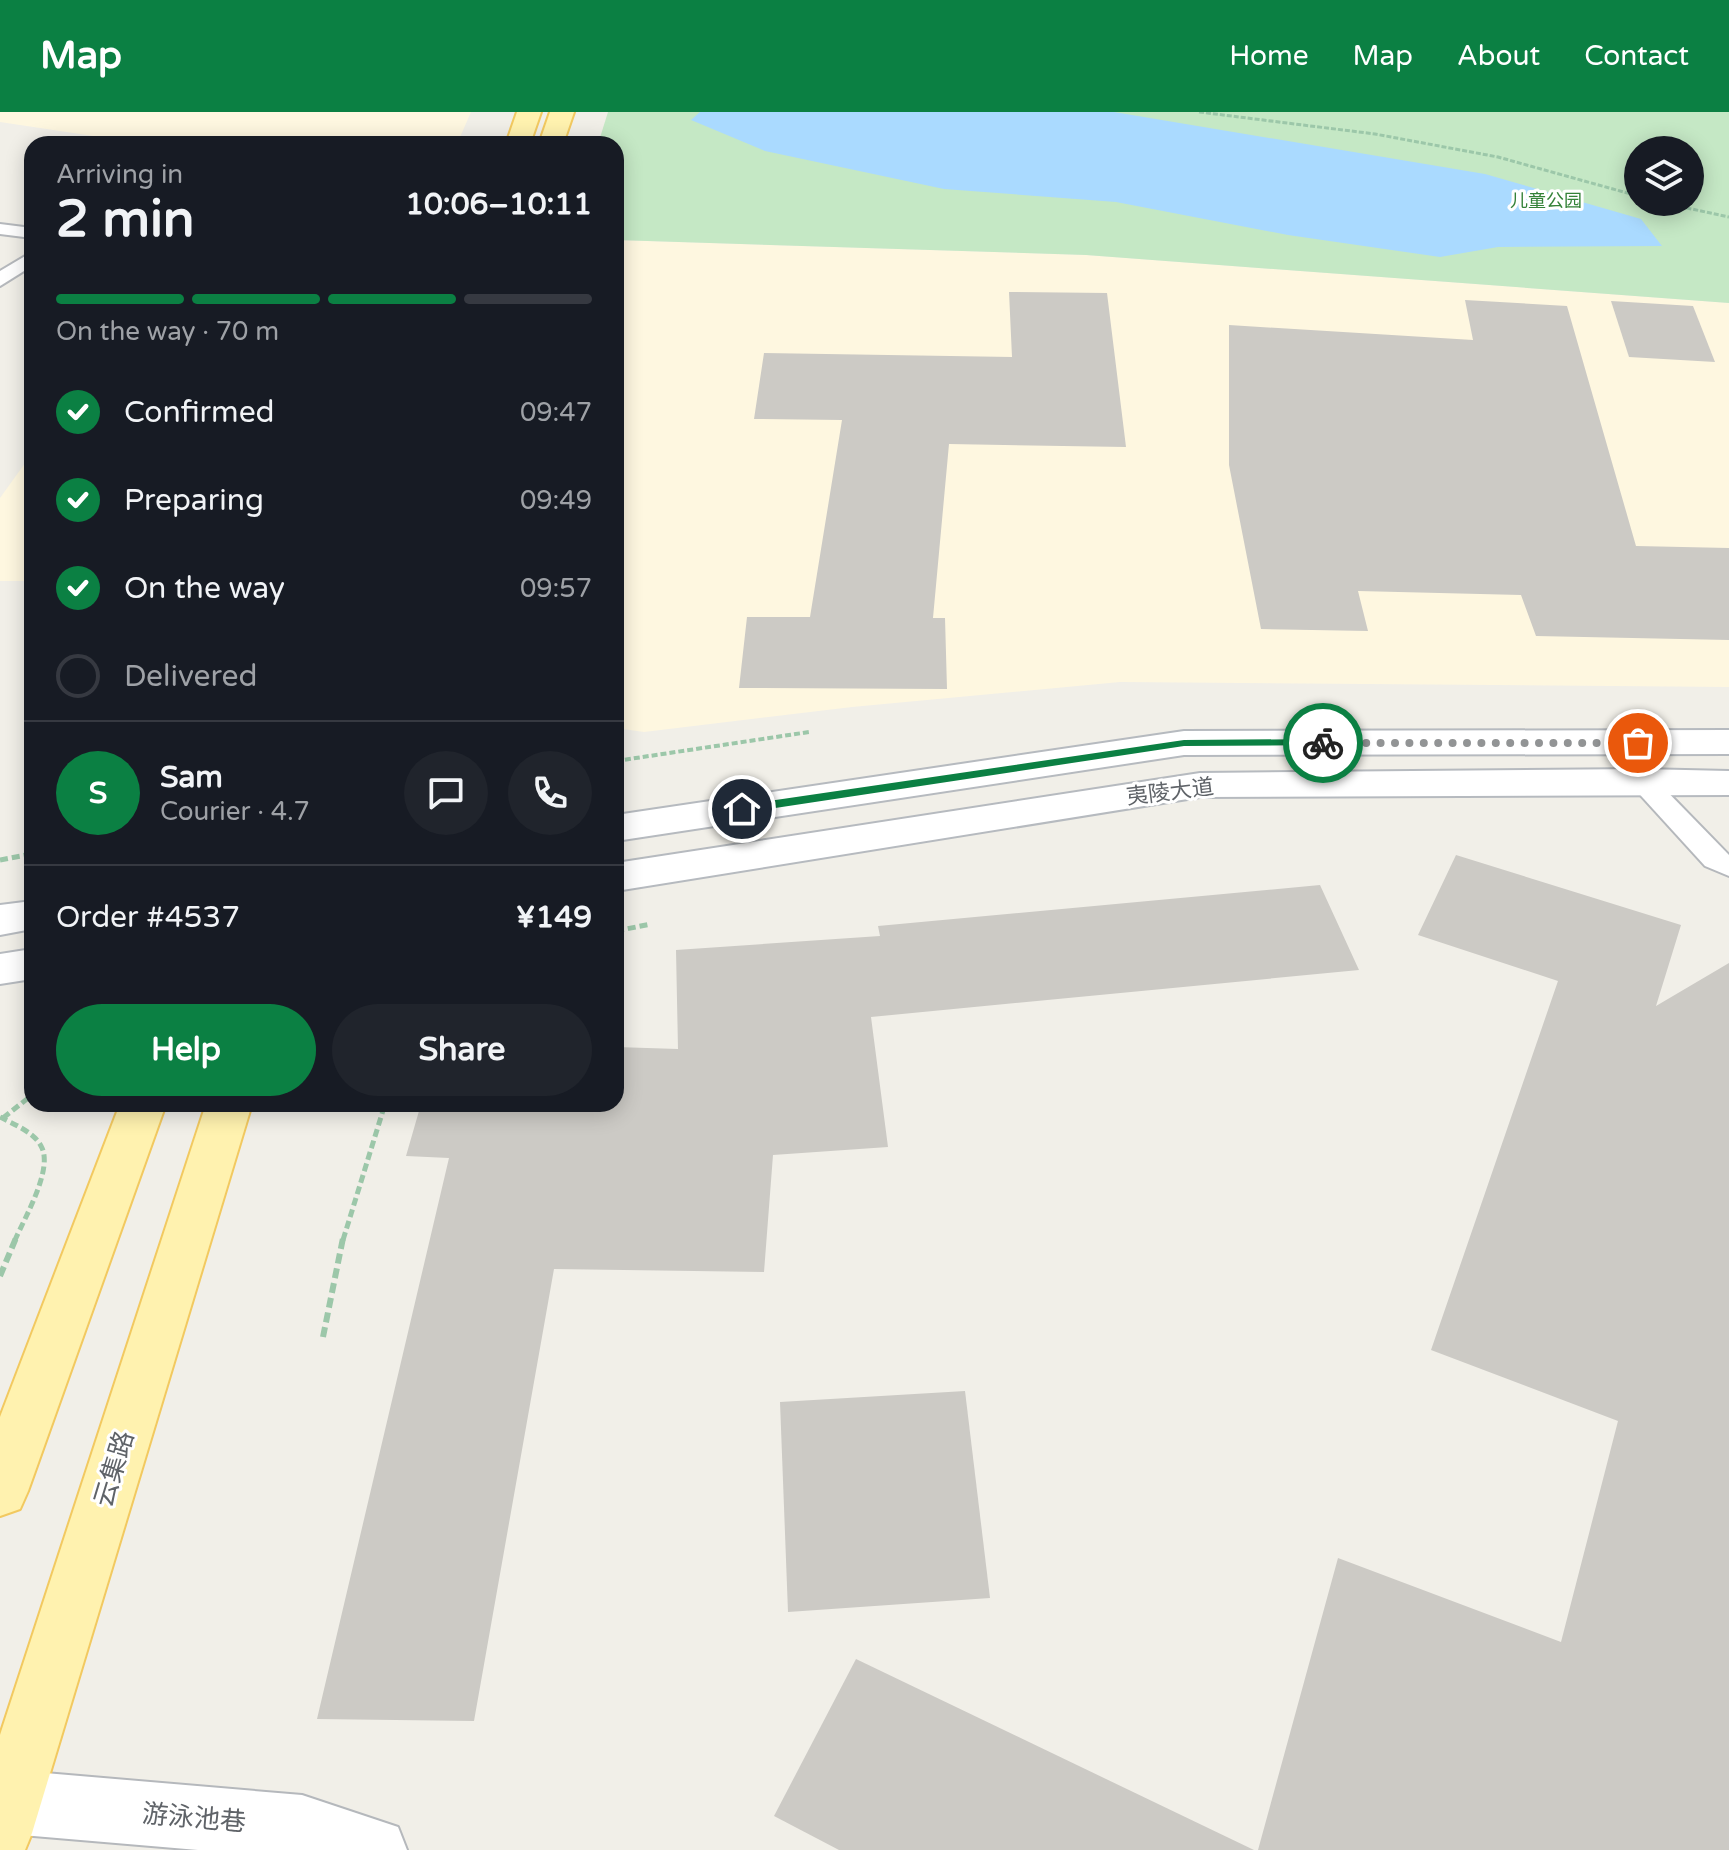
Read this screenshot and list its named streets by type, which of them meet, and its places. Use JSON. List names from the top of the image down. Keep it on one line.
{"streets":{"main road":["夷陵大道","云集路","游泳池巷"]},"crossings":[["云集路","游泳池巷"]],"parks":["儿童公园"],"page":{"header":"Map","nav":["Home","Map","About","Contact"],"heading":["2 min","Arriving in","10:06–10:11"],"panel":["Sam","Courier · 4.7","Order #4537","¥149"],"bar":"On the way · 70 m","list":[["Confirmed","09:47"],["Preparing","09:49"],["On the way","09:57"],"Delivered"],"round":"S","buttons":["Help","Share"]}}
